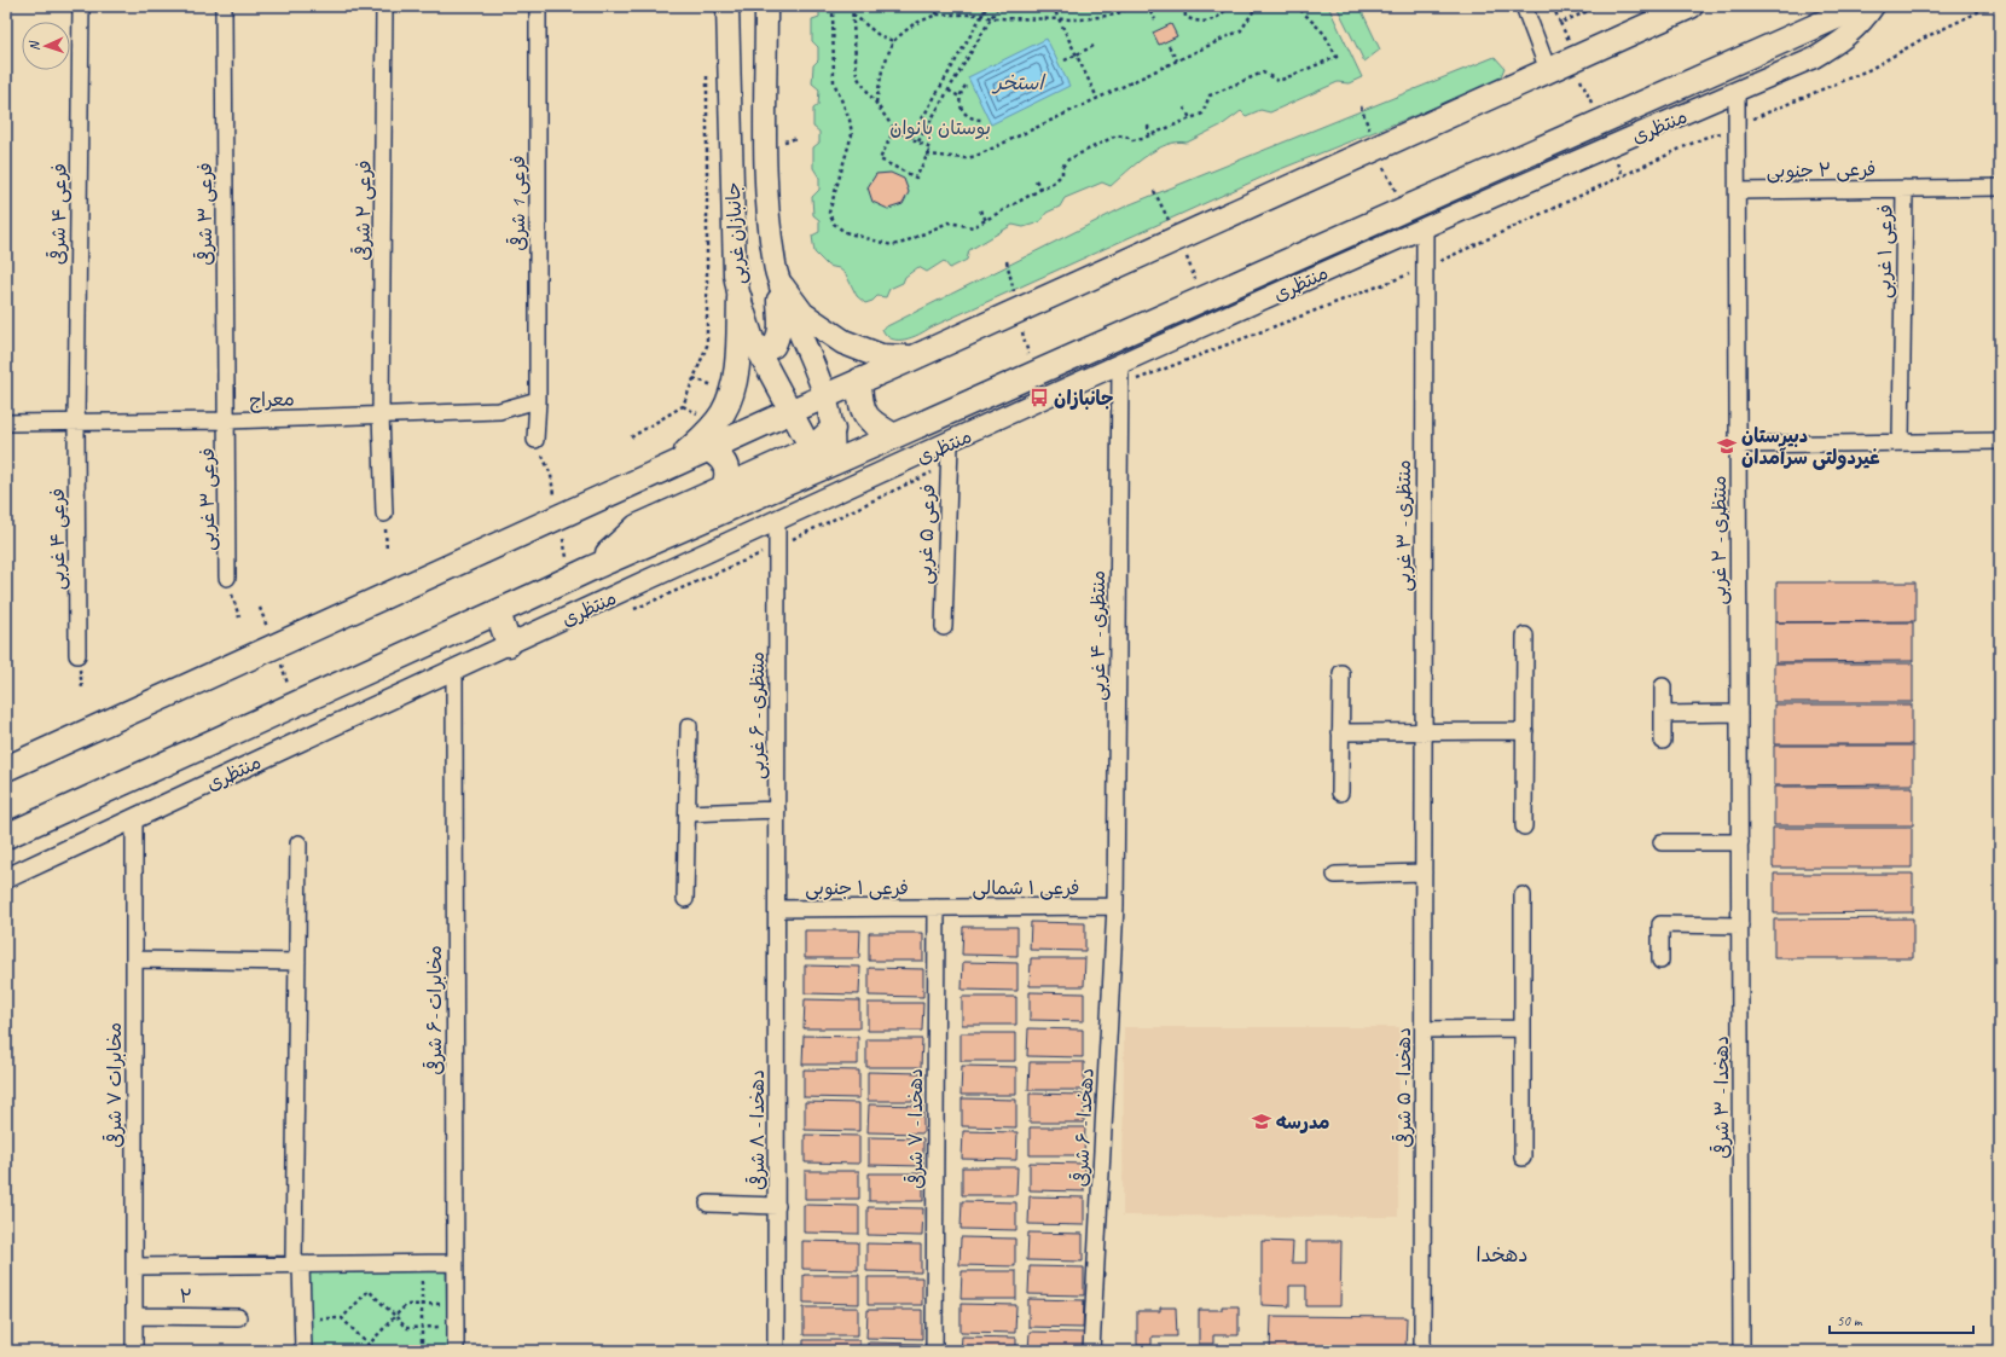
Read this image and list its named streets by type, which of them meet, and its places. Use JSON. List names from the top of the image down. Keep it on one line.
{"streets":{"main road":["منتظری","جانبازان غربی"],"street":["فرعی ۲ جنوبی","فرعی 1 شرقی","فرعی ۲ شرقی","فرعی ۴ شرقی","فرعی ۳ شرقی","فرعی ۱ غربی","معراج","فرعی ۳ غربی","منتظری - ۳ غربی","فرعی ۵ غربی","فرعی ۴ غربی","منتظری - ۲ غربی","منتظری - ۴ غربی","منتظری - ۶ غربی","فرعی ۱ جنوبی","فرعی ۱ شمالی","مخابرات -۶ شرقی","مخابرات ۷ شرقی","دهخدا - ۵ شرقی","دهخدا - ۳ شرقی","دهخدا - ۶ شرقی","دهخدا - ۷ شرقی","دهخدا - ۸ شرقی","۲"]},"crossings":[["منتظری","جانبازان غربی"],["منتظری","منتظری - ۳ غربی"],["منتظری","فرعی ۵ غربی"],["منتظری","منتظری - ۲ غربی"],["منتظری","منتظری - ۴ غربی"],["منتظری","منتظری - ۶ غربی"],["منتظری","مخابرات -۶ شرقی"],["منتظری","مخابرات ۷ شرقی"],["فرعی ۲ جنوبی","فرعی ۱ غربی"],["فرعی ۲ جنوبی","منتظری - ۲ غربی"],["فرعی 1 شرقی","معراج"],["فرعی ۲ شرقی","معراج"],["فرعی ۴ شرقی","معراج"],["فرعی ۴ شرقی","فرعی ۴ غربی"],["فرعی ۳ شرقی","معراج"],["فرعی ۳ شرقی","فرعی ۳ غربی"],["معراج","فرعی ۳ غربی"],["معراج","فرعی ۴ غربی"],["منتظری - ۳ غربی","دهخدا - ۵ شرقی"],["منتظری - ۲ غربی","دهخدا - ۳ شرقی"],["منتظری - ۴ غربی","فرعی ۱ شمالی"],["منتظری - ۴ غربی","دهخدا - ۶ شرقی"],["منتظری - ۶ غربی","فرعی ۱ جنوبی"],["منتظری - ۶ غربی","دهخدا - ۸ شرقی"],["فرعی ۱ جنوبی","فرعی ۱ شمالی"],["فرعی ۱ جنوبی","دهخدا - ۷ شرقی"],["فرعی ۱ جنوبی","دهخدا - ۸ شرقی"],["فرعی ۱ شمالی","دهخدا - ۶ شرقی"],["فرعی ۱ شمالی","دهخدا - ۷ شرقی"],["مخابرات ۷ شرقی","۲"]],"districts":["دهخدا"],"water":["استخر"],"parks":["بوستان بانوان"],"places":{"bus stop":["جانبازان"],"school or university":["دبیرستان غیردولتی سرآمدان","مدرسه"]},"scale_bar":"50 m","north":"left"}
